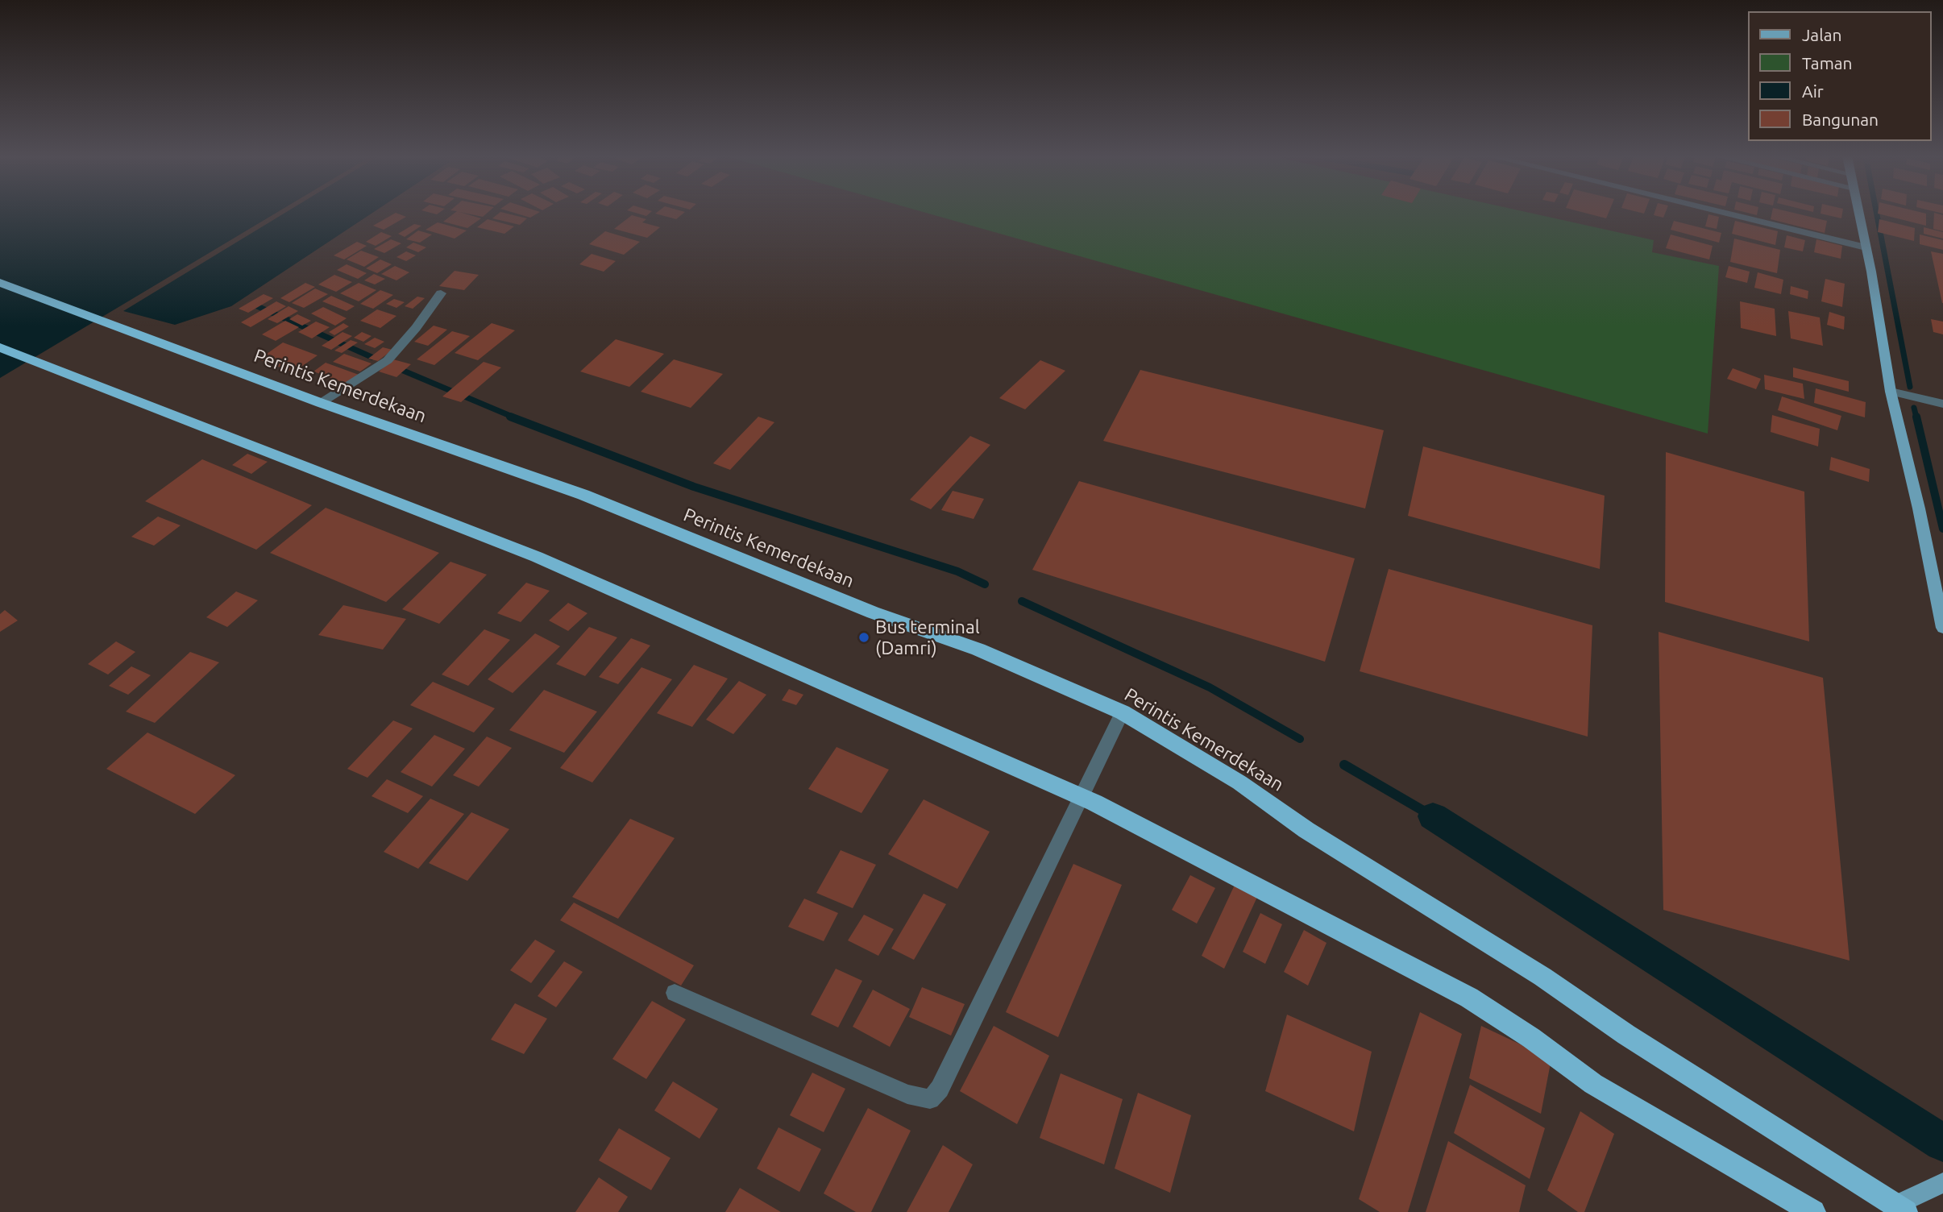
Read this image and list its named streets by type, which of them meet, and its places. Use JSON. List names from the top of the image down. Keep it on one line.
{"streets":{"highway":["Perintis Kemerdekaan"]},"places":["Bus terminal (Damri)"],"legend":["Jalan","Taman","Air","Bangunan"]}
